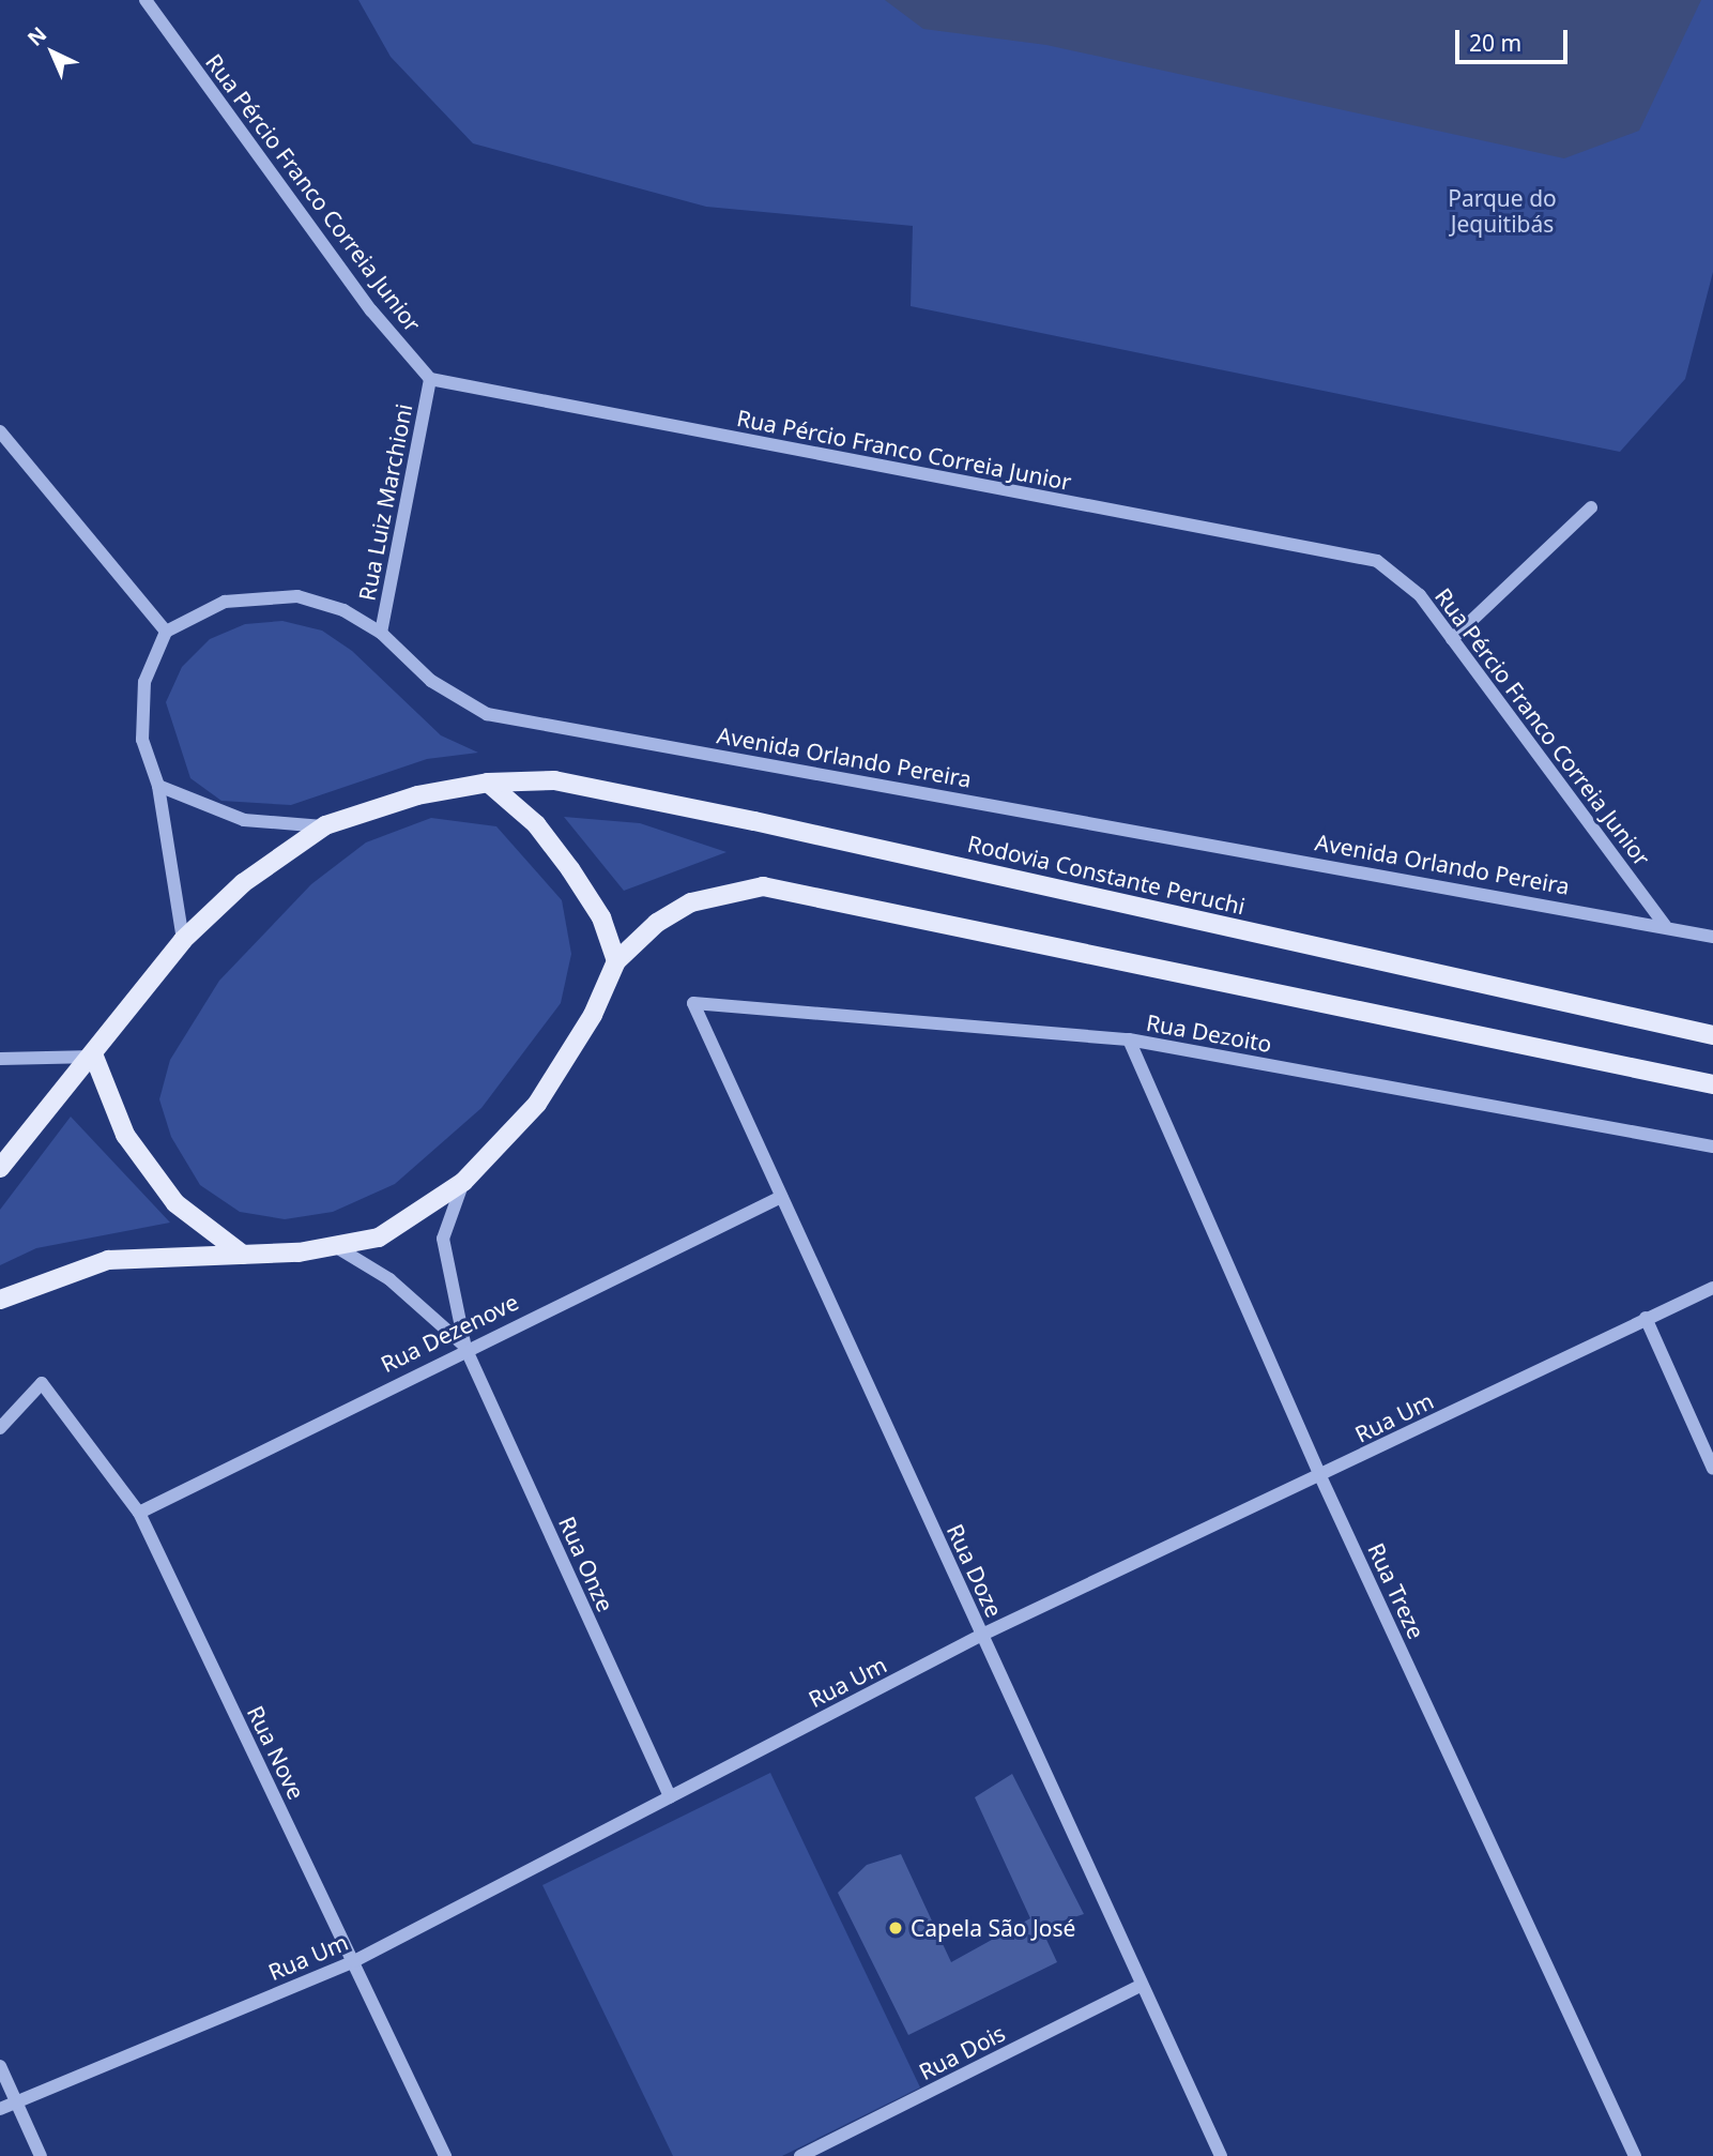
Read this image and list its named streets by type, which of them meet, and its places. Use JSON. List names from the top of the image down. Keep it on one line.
{"streets":{"main road":["Rodovia Constante Peruchi"],"street":["Rua Pércio Franco Correia Junior","Rua Luiz Marchioni","Avenida Orlando Pereira","Rua Dezoito","Rua Dezenove","Rua Um","Rua Onze","Rua Doze","Rua Treze","Rua Nove","Rua Dois"]},"crossings":[["Rua Pércio Franco Correia Junior","Rua Luiz Marchioni"],["Rua Pércio Franco Correia Junior","Avenida Orlando Pereira"],["Rua Luiz Marchioni","Avenida Orlando Pereira"],["Rua Dezoito","Rua Doze"],["Rua Dezoito","Rua Treze"],["Rua Dezenove","Rua Onze"],["Rua Dezenove","Rua Doze"],["Rua Dezenove","Rua Nove"],["Rua Um","Rua Onze"],["Rua Um","Rua Doze"],["Rua Um","Rua Treze"],["Rua Um","Rua Nove"],["Rua Doze","Rua Dois"]],"parks":["Parque do Jequitibás"],"places":["Capela São José"],"scale_bar":"20 m","north":"top left"}
